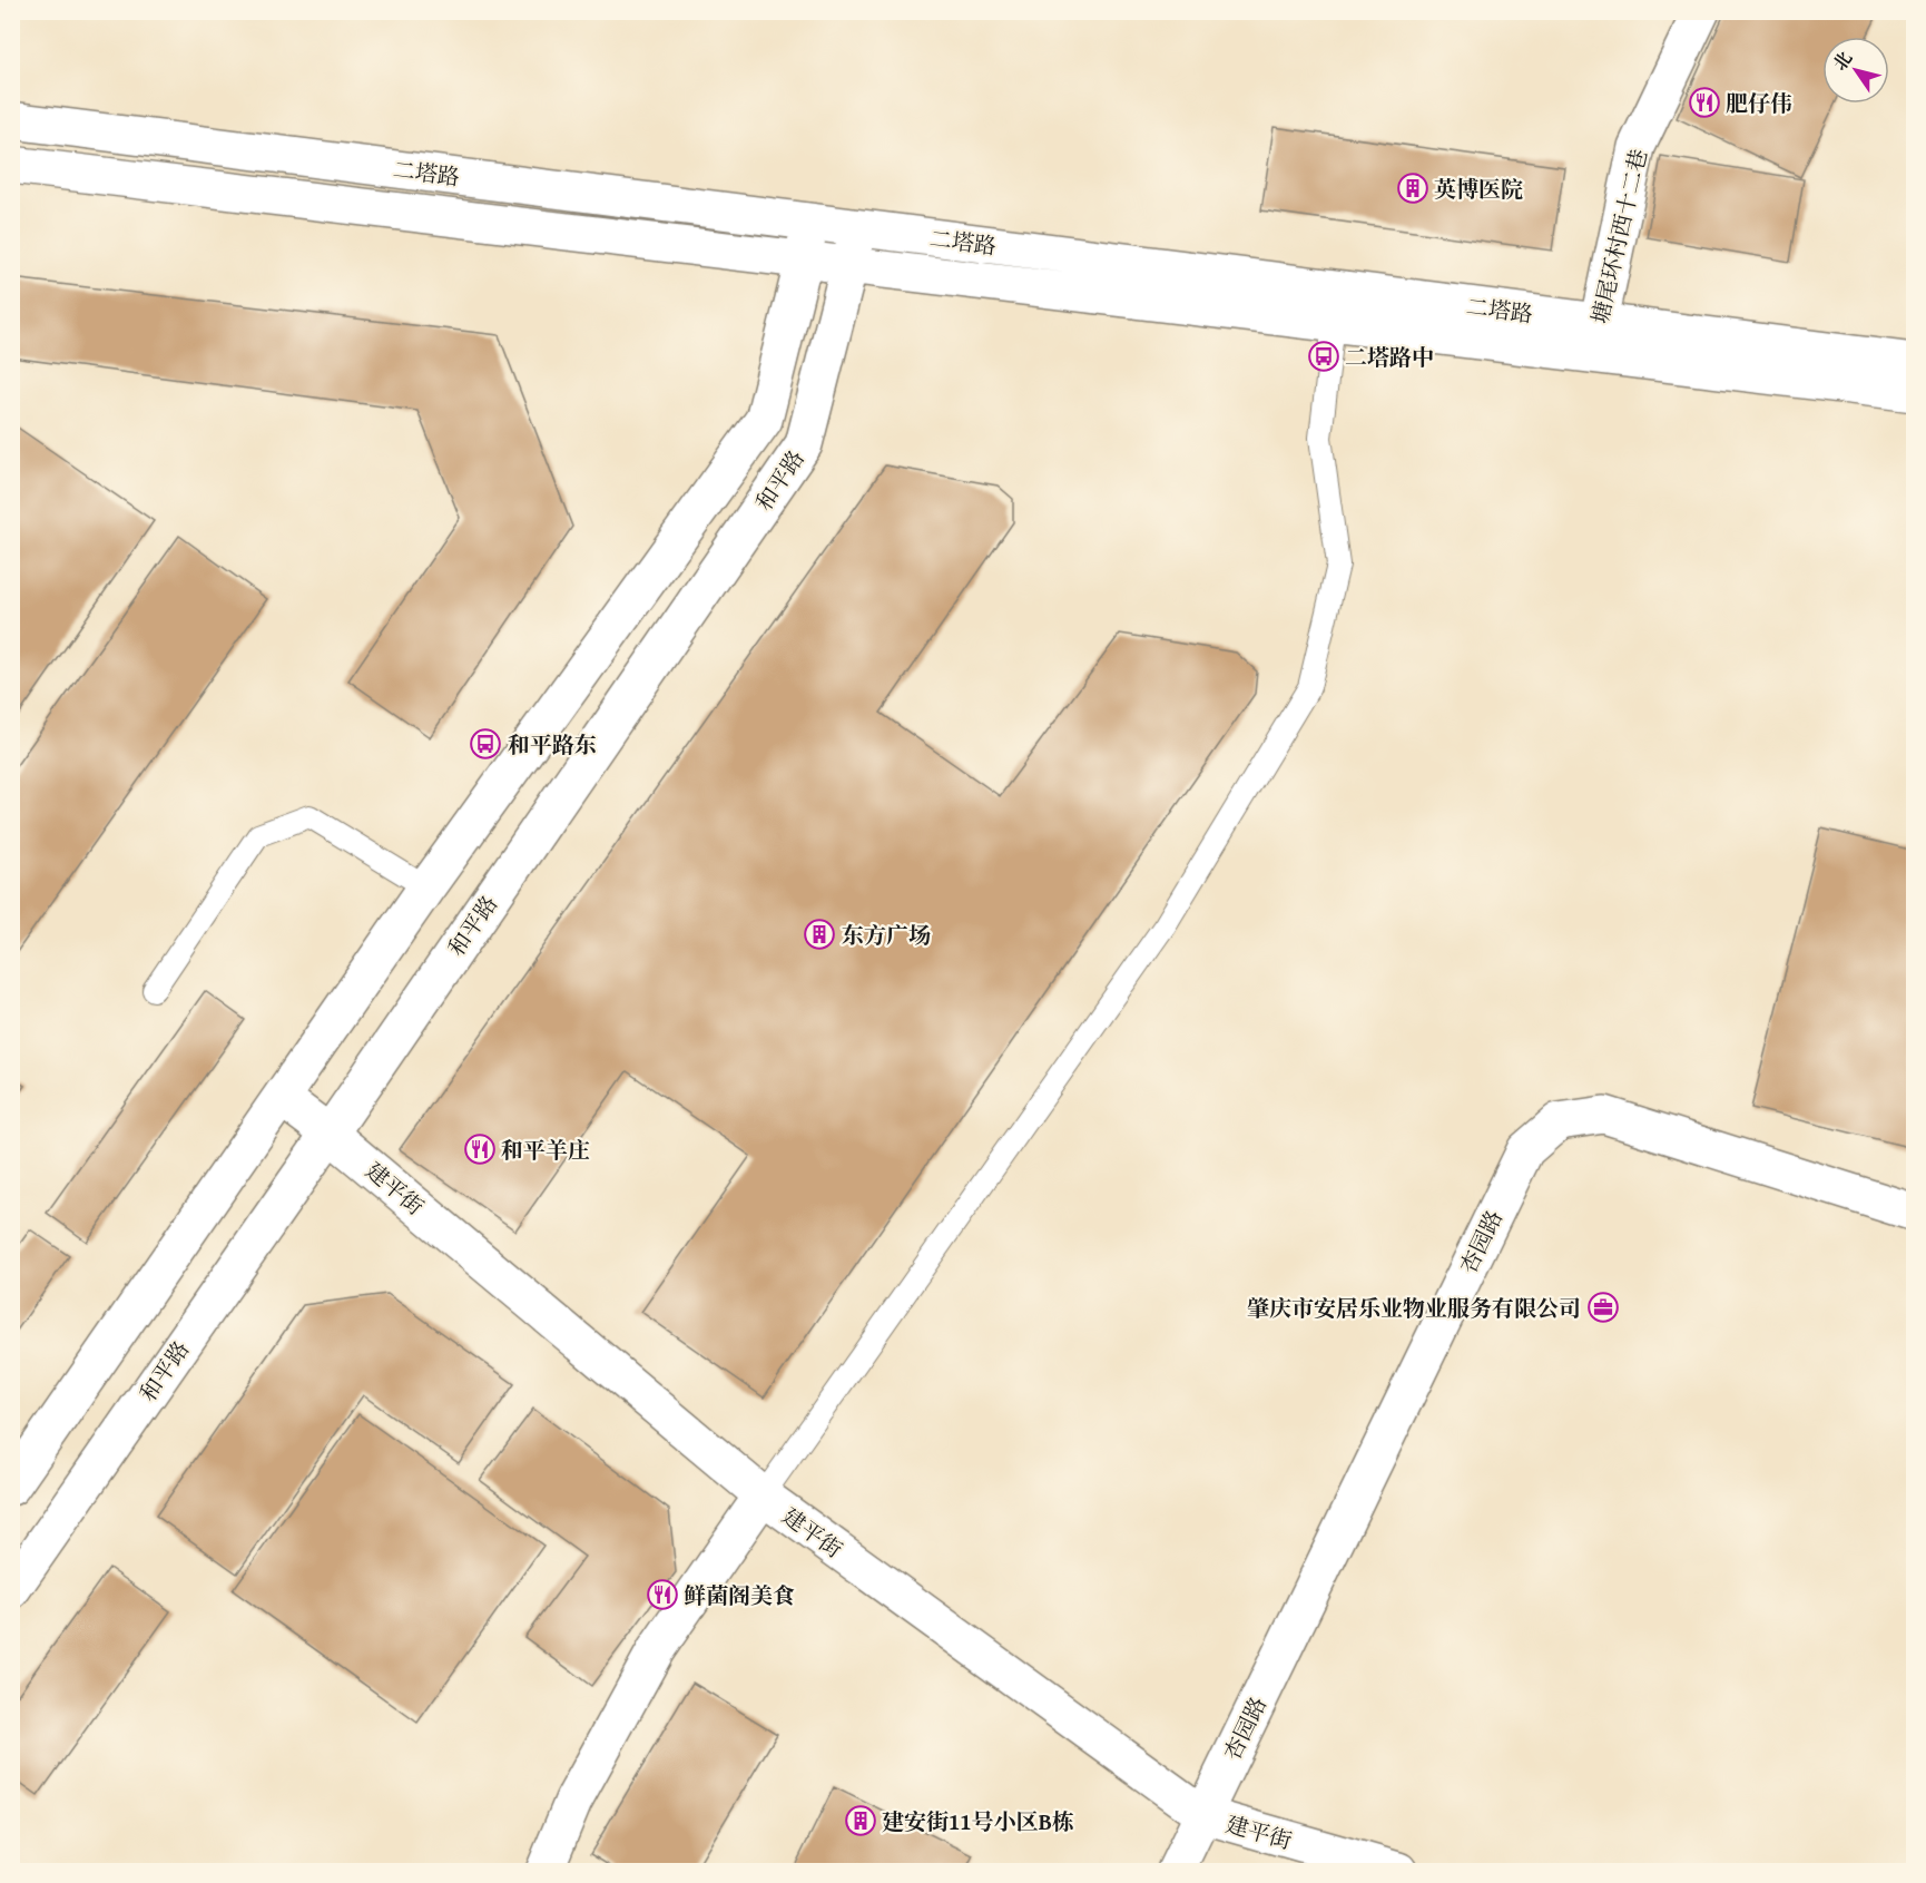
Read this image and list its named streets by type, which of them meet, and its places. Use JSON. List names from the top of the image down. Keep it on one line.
{"streets":{"street":["二塔路","塘尾环村西十二巷","和平路","建平街","杏园路"]},"crossings":[["二塔路","塘尾环村西十二巷"],["二塔路","和平路"],["和平路","建平街"],["建平街","杏园路"]],"places":{"restaurant":["肥仔伟","和平羊庄","鲜菌阁美食"],"building":["英博医院","东方广场","建安街11号小区B栋"],"bus stop":["二塔路中","和平路东"],"office":["肇庆市安居乐业物业服务有限公司"]},"north":"top left"}
